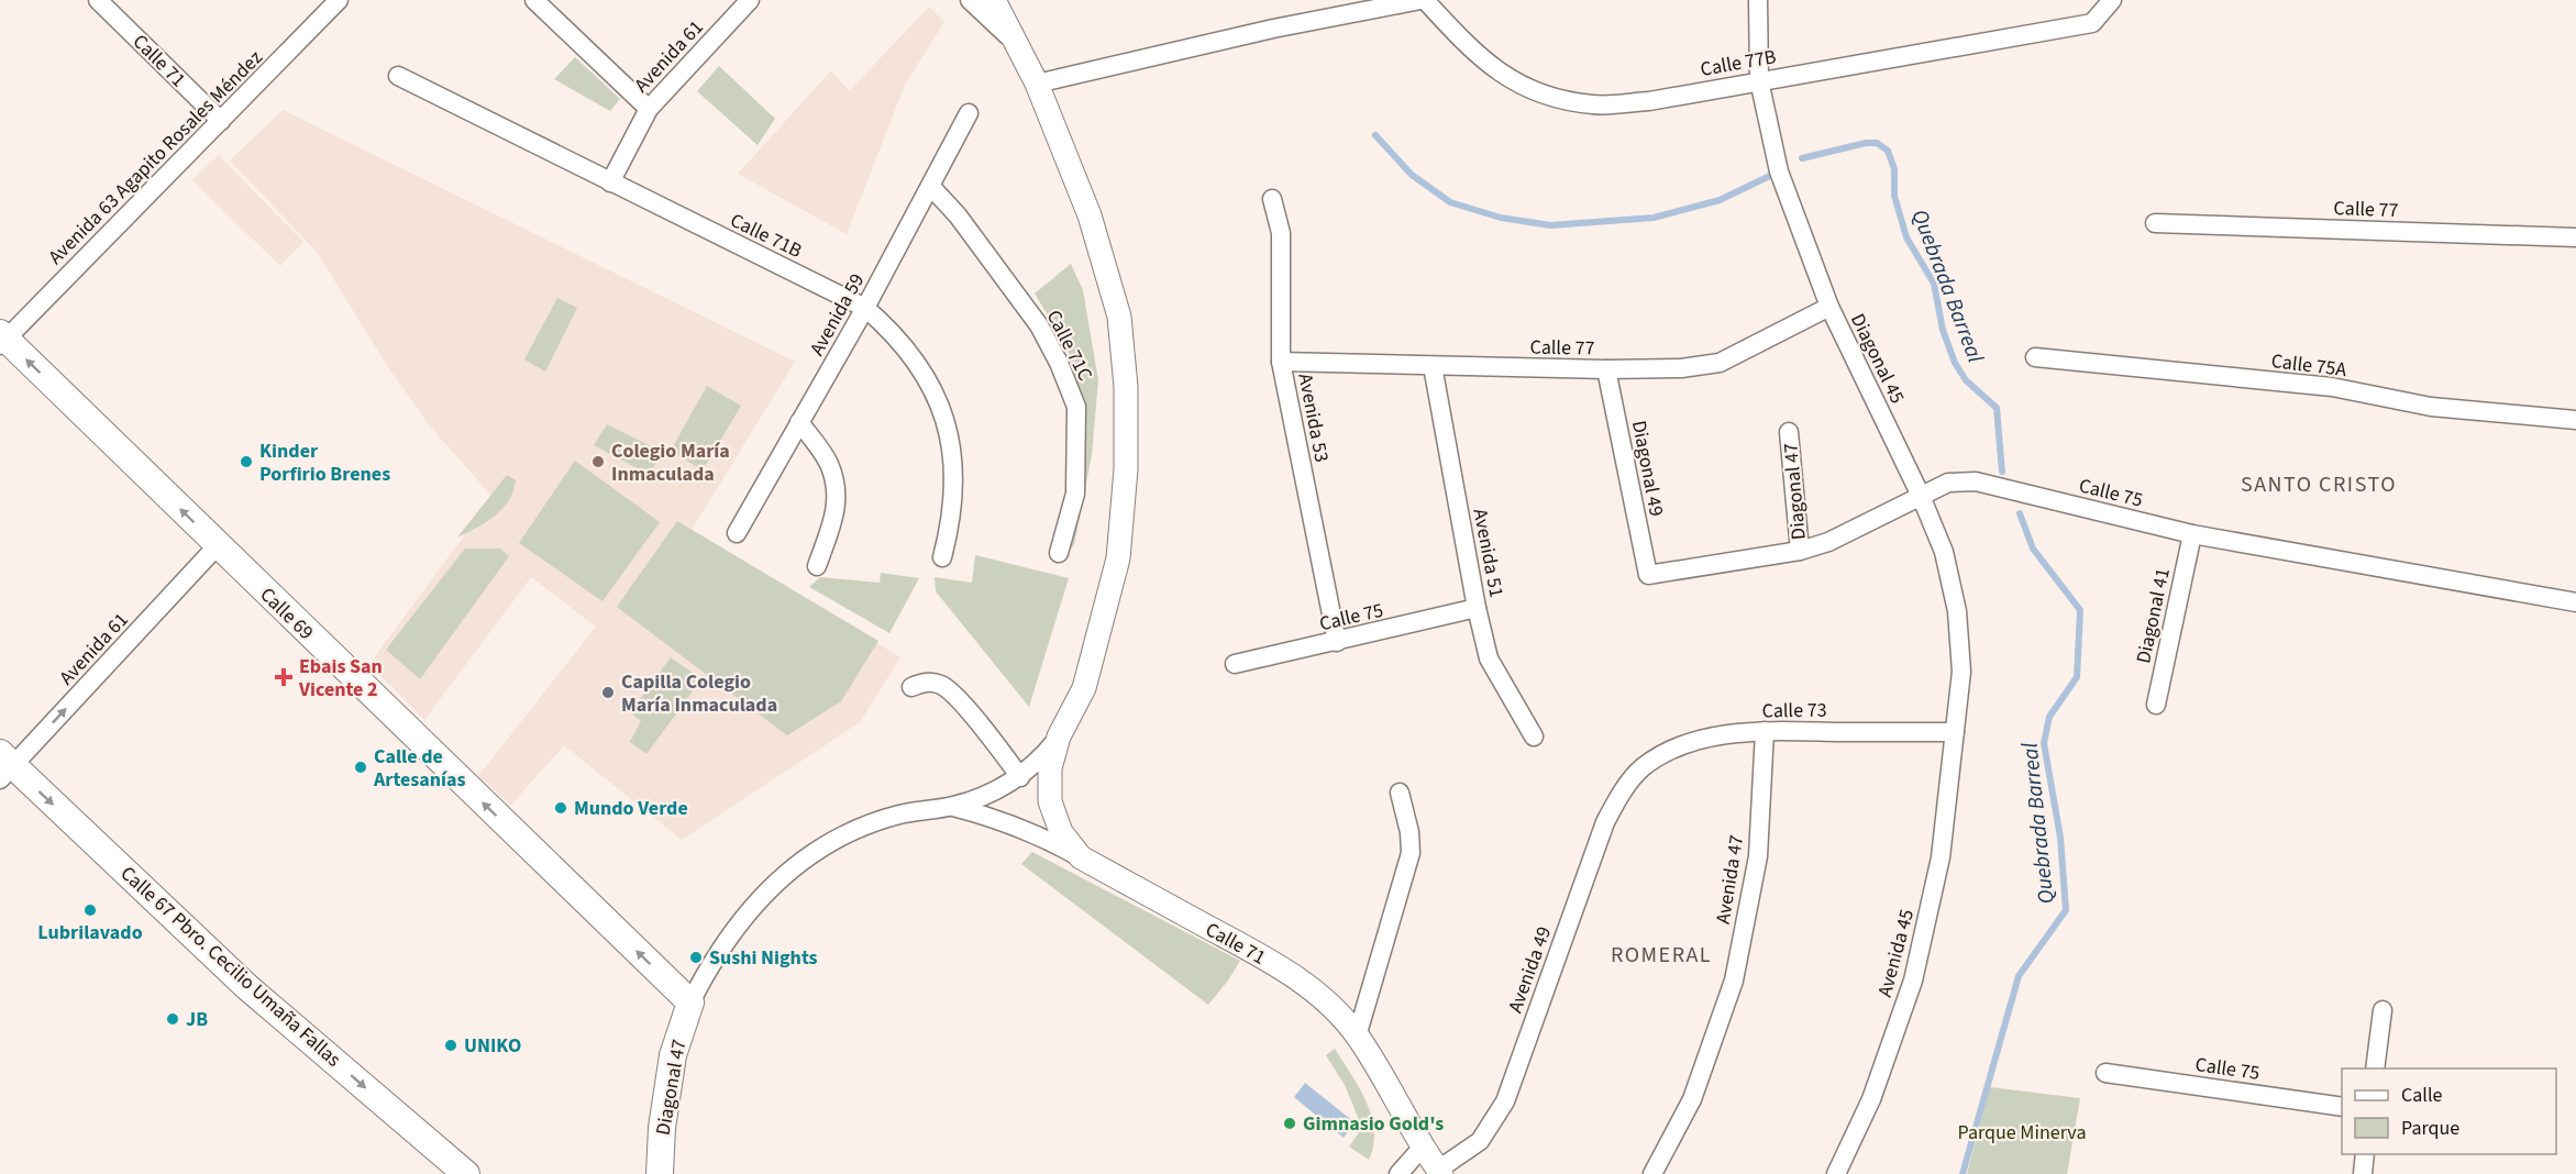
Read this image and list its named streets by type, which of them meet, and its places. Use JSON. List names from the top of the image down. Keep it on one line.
{"streets":{"main road":["Diagonal 47","Calle 69","Calle 67 Pbro. Cecilio Umaña Fallas"],"street":["Avenida 61","Calle 71","Calle 77B","Avenida 63 Agapito Rosales Méndez","Calle 77","Calle 71B","Avenida 59","Calle 71C","Diagonal 45","Calle 75A","Avenida 53","Diagonal 49","Calle 75","Avenida 51","Diagonal 41","Calle 73","Avenida 47","Avenida 45","Avenida 49"]},"crossings":[["Avenida 61","Calle 71B"],["Avenida 61","Calle 69"],["Avenida 61","Calle 67 Pbro. Cecilio Umaña Fallas"],["Calle 71","Avenida 63 Agapito Rosales Méndez"],["Calle 71","Avenida 49"],["Calle 77B","Diagonal 45"],["Avenida 63 Agapito Rosales Méndez","Calle 69"],["Calle 77","Diagonal 45"],["Calle 77","Avenida 53"],["Calle 77","Diagonal 49"],["Calle 77","Avenida 51"],["Calle 71B","Avenida 59"],["Avenida 59","Calle 71C"],["Diagonal 45","Calle 75"],["Diagonal 45","Calle 73"],["Diagonal 45","Avenida 45"],["Avenida 53","Calle 75"],["Diagonal 49","Calle 75"],["Diagonal 47","Calle 75"],["Diagonal 47","Calle 69"],["Calle 75","Avenida 51"],["Calle 75","Diagonal 41"],["Calle 73","Avenida 47"],["Calle 73","Avenida 45"],["Calle 73","Avenida 49"]],"one_way":["Avenida 61","Calle 69","Calle 67 Pbro. Cecilio Umaña Fallas"],"districts":["SANTO CRISTO","ROMERAL"],"water":["Quebrada Barreal"],"parks":["Parque Minerva"],"places":{"other":["Kinder Porfirio Brenes","Colegio María Inmaculada","Capilla Colegio María Inmaculada","Calle de Artesanías","Mundo Verde","Lubrilavado","Sushi Nights","JB","UNIKO","Gimnasio Gold's"],"health":["Ebais San Vicente 2"]},"legend":["Calle","Parque"]}
